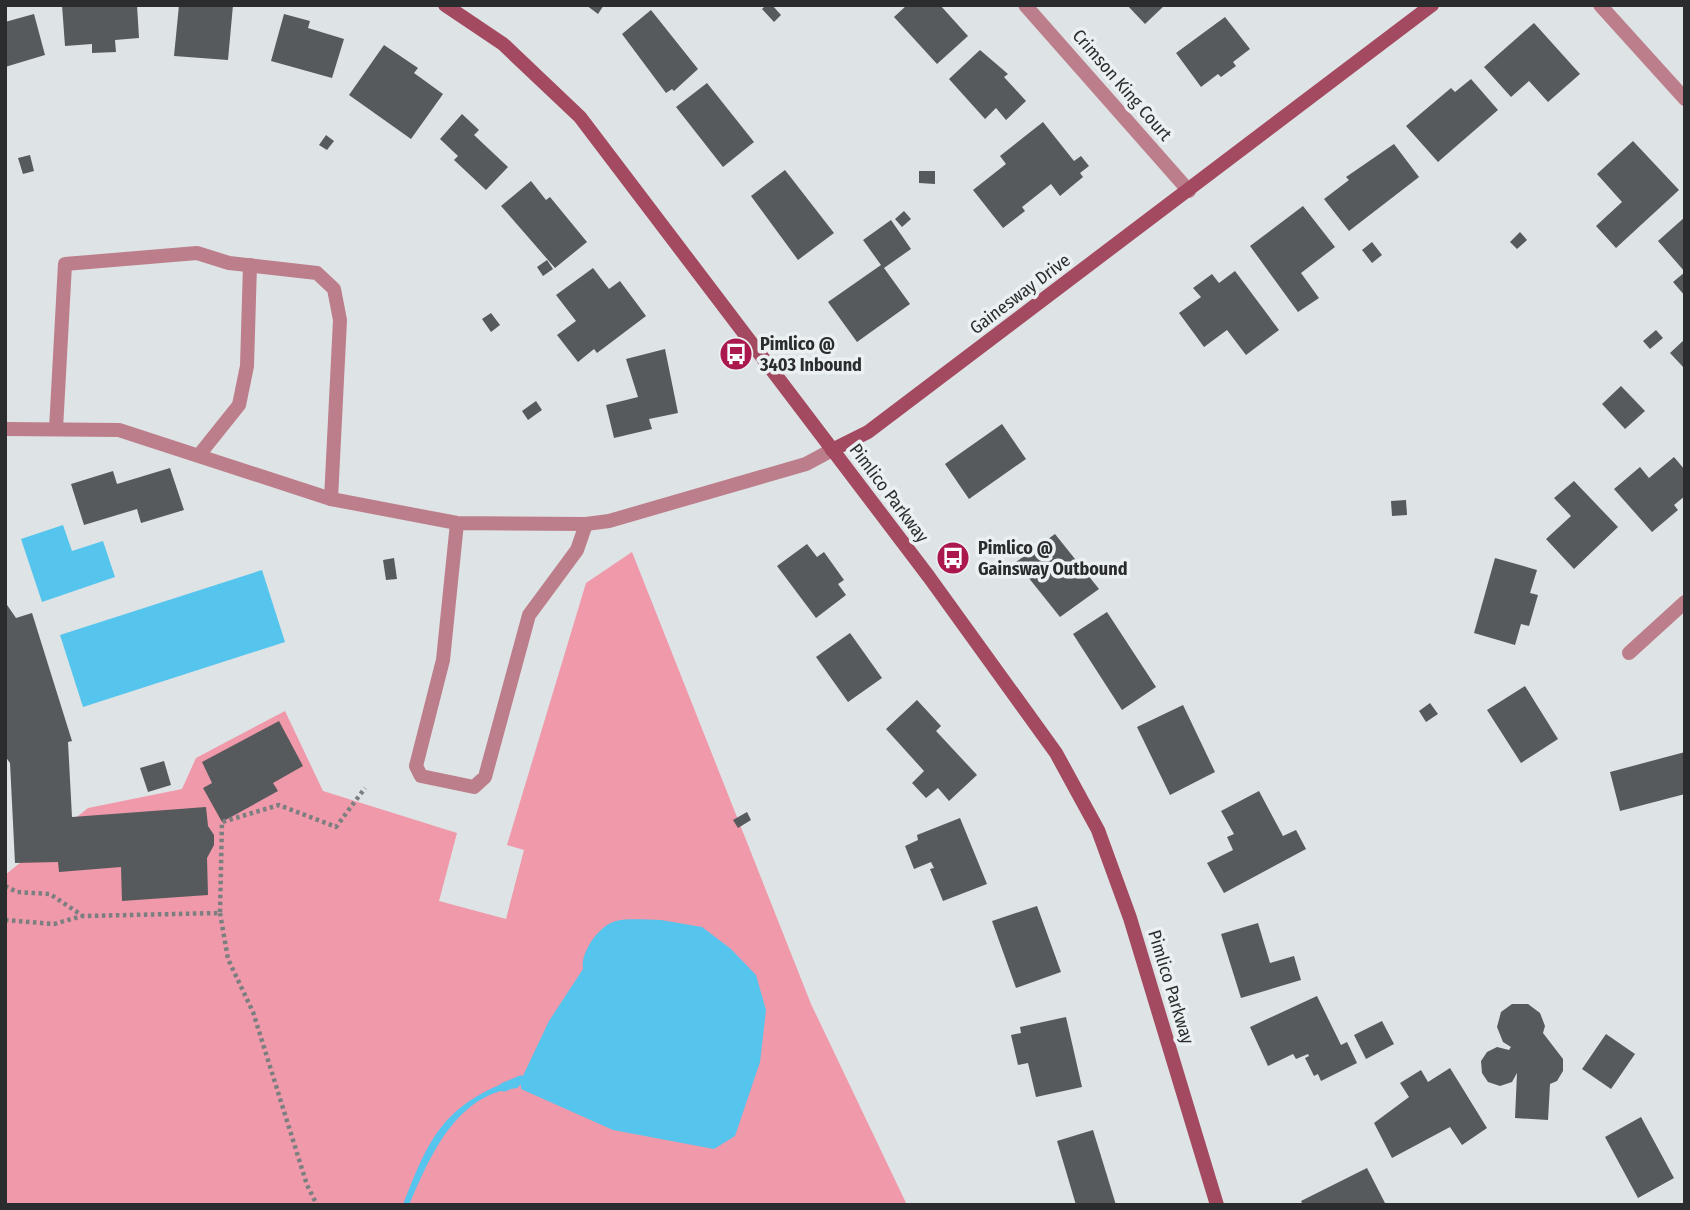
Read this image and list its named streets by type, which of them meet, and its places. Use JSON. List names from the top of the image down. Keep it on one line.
{"streets":{"street":["Crimson King Court","Gainesway Drive","Pimlico Parkway"]},"crossings":[["Crimson King Court","Gainesway Drive"],["Gainesway Drive","Pimlico Parkway"]],"places":{"bus stop":["Pimlico @ 3403 Inbound","Pimlico @ Gainsway Outbound"]}}
